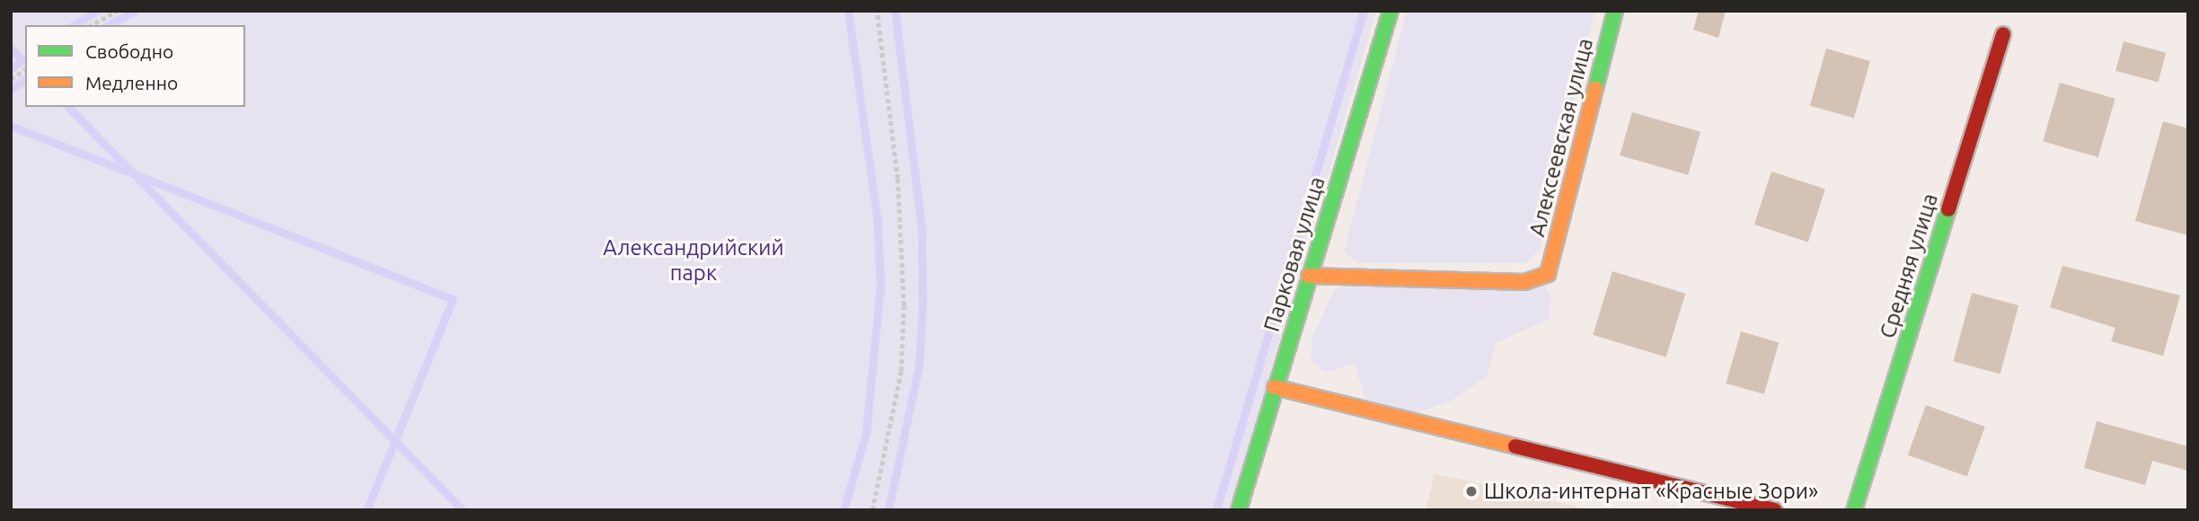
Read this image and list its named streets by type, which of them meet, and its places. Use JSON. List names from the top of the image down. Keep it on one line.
{"streets":{"street":["Алексеевская улица","Парковая улица","Средняя улица"]},"crossings":[["Алексеевская улица","Парковая улица"]],"parks":["Александрийский парк"],"places":["Школа-интернат «Красные Зори»"],"legend":["Свободно","Медленно"]}
